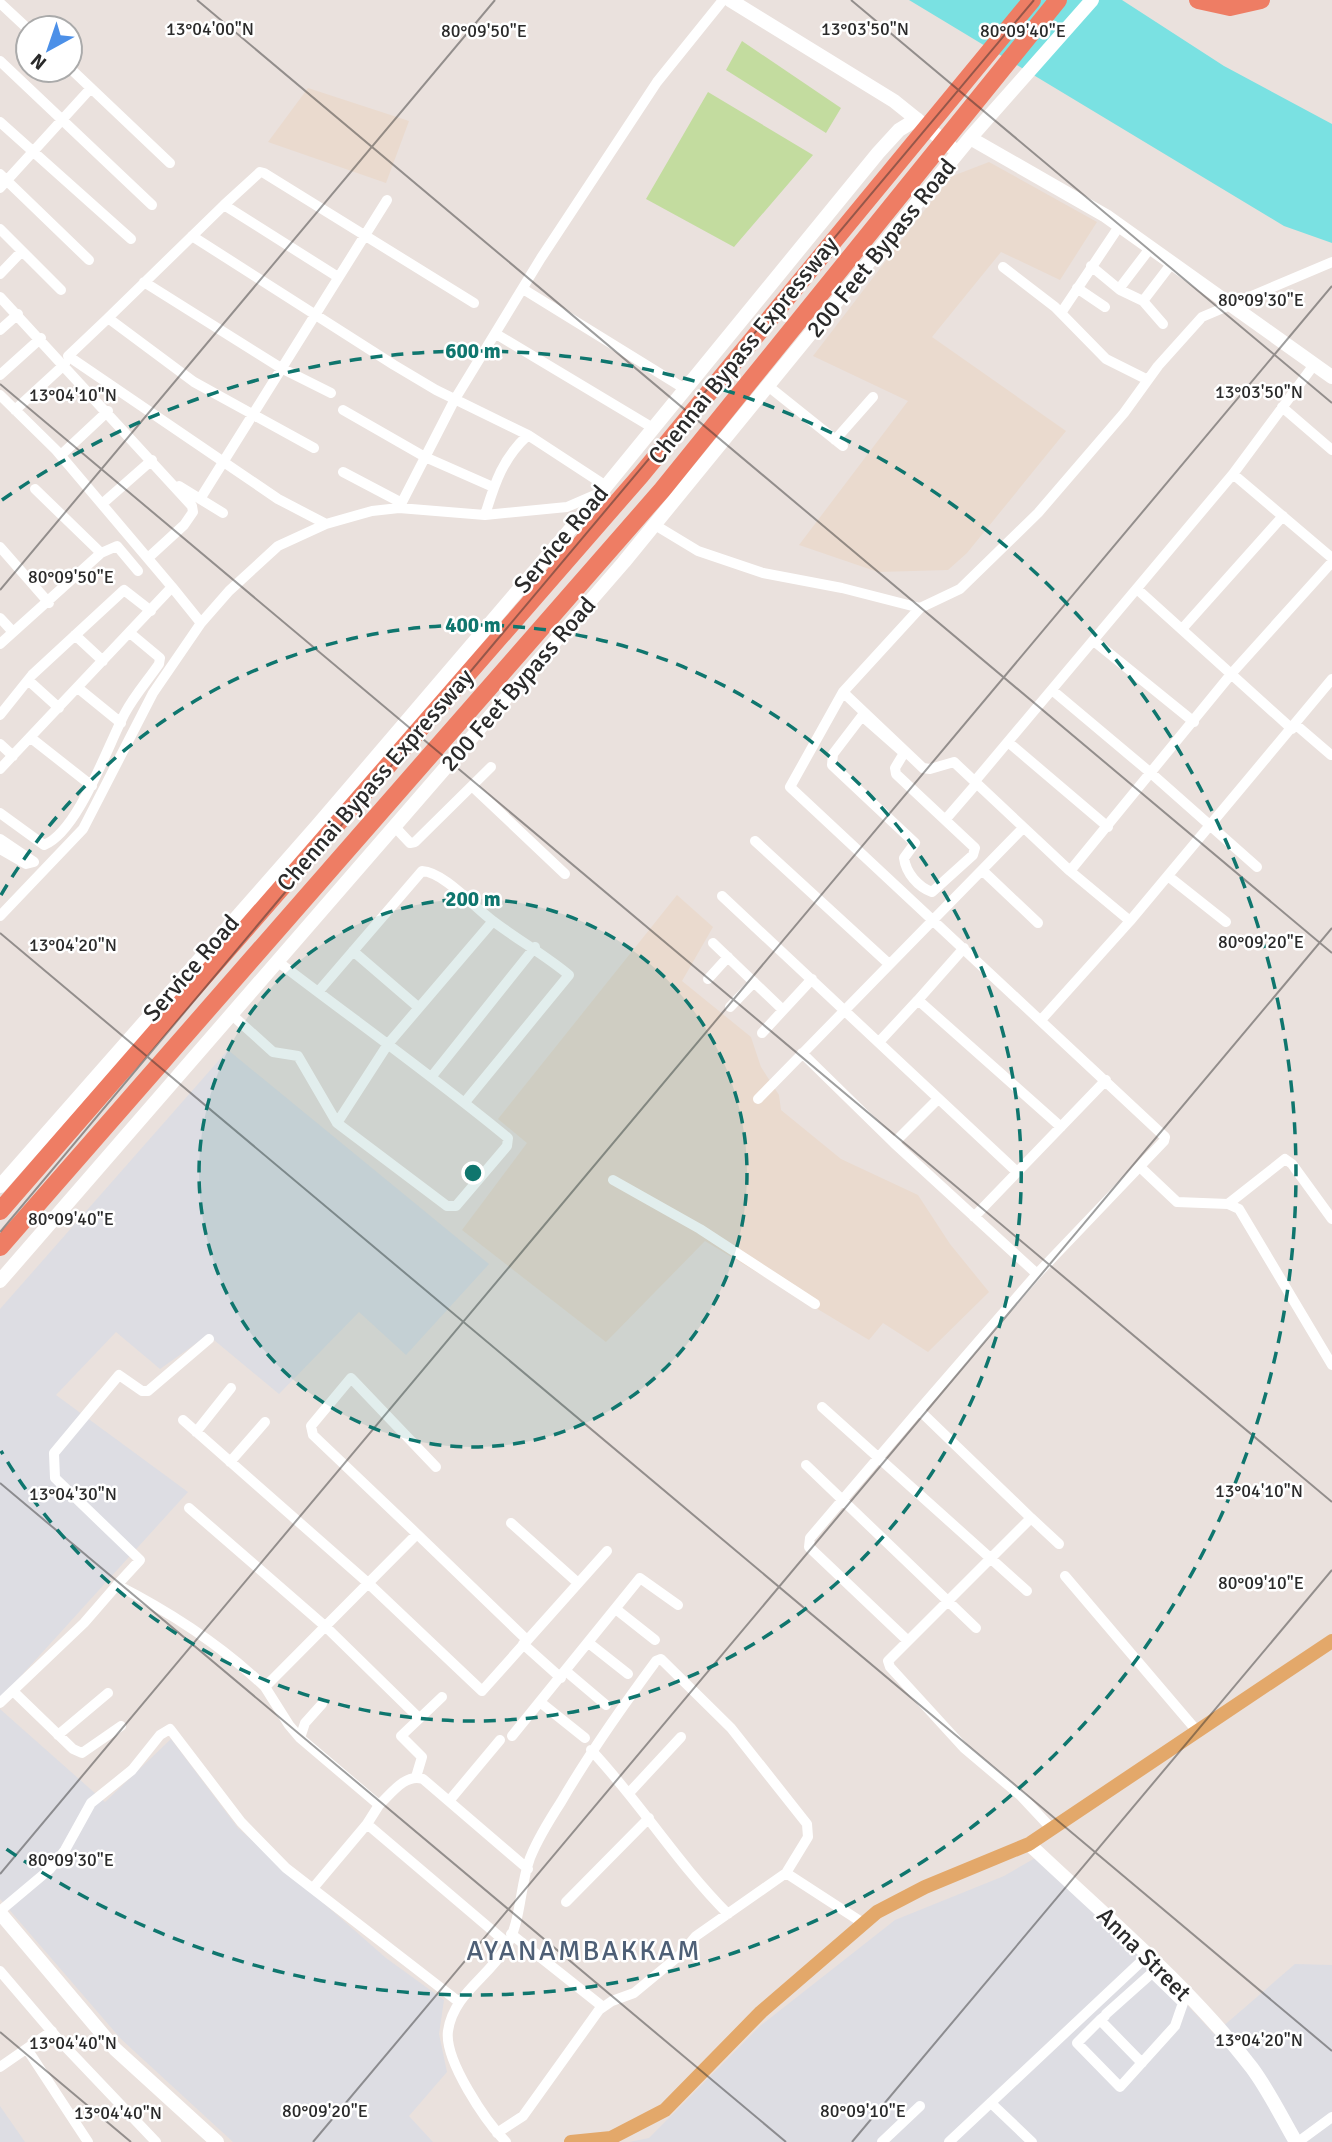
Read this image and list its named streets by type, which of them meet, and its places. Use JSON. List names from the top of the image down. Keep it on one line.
{"streets":{"highway":["Chennai Bypass Expressway"],"street":["200 Feet Bypass Road","Service Road","Anna Street"]},"crossings":[["Chennai Bypass Expressway","Service Road"]],"districts":["AYANAMBAKKAM"],"north":"bottom left","coordinates":["13°04'00\"N","13°03'50\"N","80°09'50\"E","80°09'40\"E","80°09'30\"E","13°04'10\"N","80°09'20\"E","13°04'20\"N","13°04'30\"N","80°09'10\"E","13°04'40\"N"],"rings":["600 m","400 m","200 m"]}
